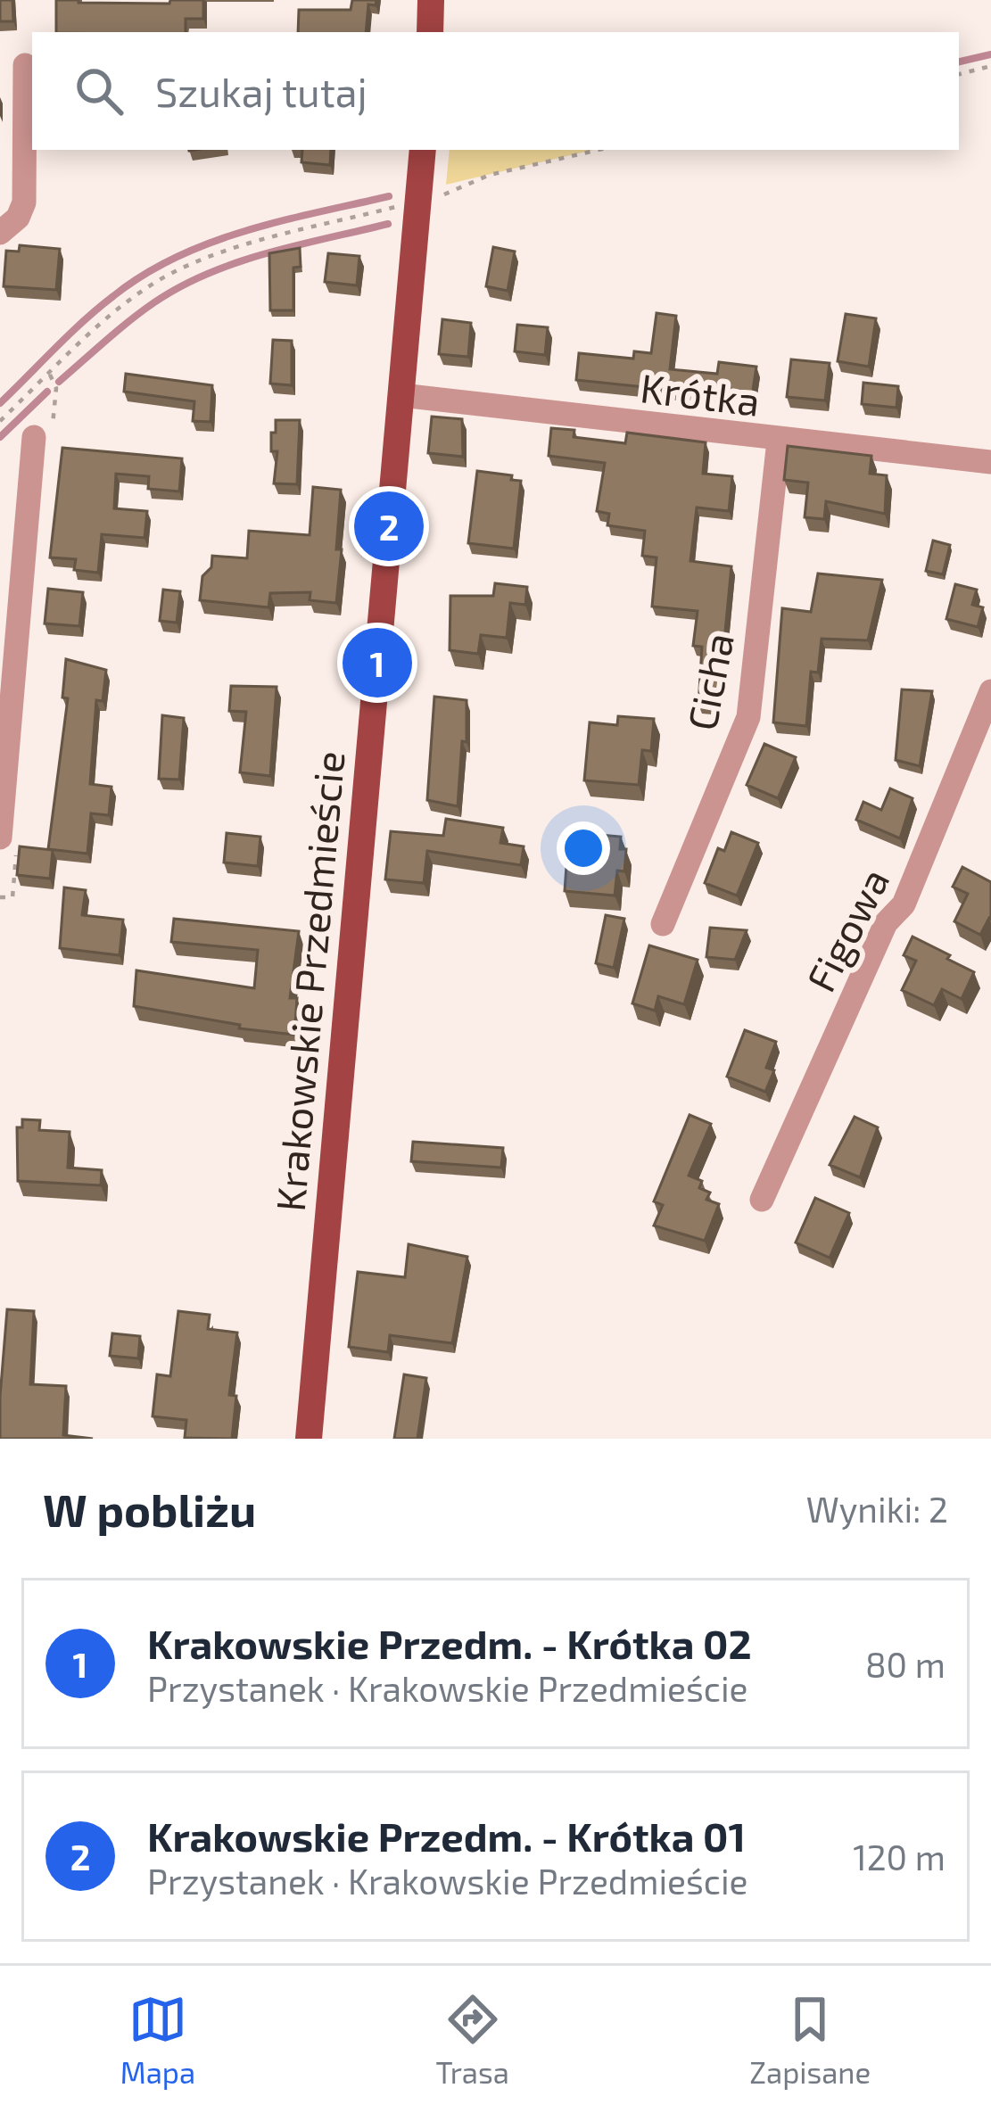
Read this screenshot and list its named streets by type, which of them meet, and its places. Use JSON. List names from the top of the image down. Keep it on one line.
{"streets":{"main road":["Krakowskie Przedmieście"],"street":["Krótka","Cicha","Figowa"]},"crossings":[["Krótka","Cicha"],["Krótka","Krakowskie Przedmieście"]],"page":{"search":"Szukaj tutaj","pins":["2","1"],"heading":["W pobliżu","Wyniki: 2"],"list":[{"mark":"1","name":"Krakowskie Przedm. - Krótka 02","note":"Przystanek · Krakowskie Przedmieście","value":"80 m"},{"mark":"2","name":"Krakowskie Przedm. - Krótka 01","note":"Przystanek · Krakowskie Przedmieście","value":"120 m"}],"nav":["Mapa","Trasa","Zapisane"]}}
